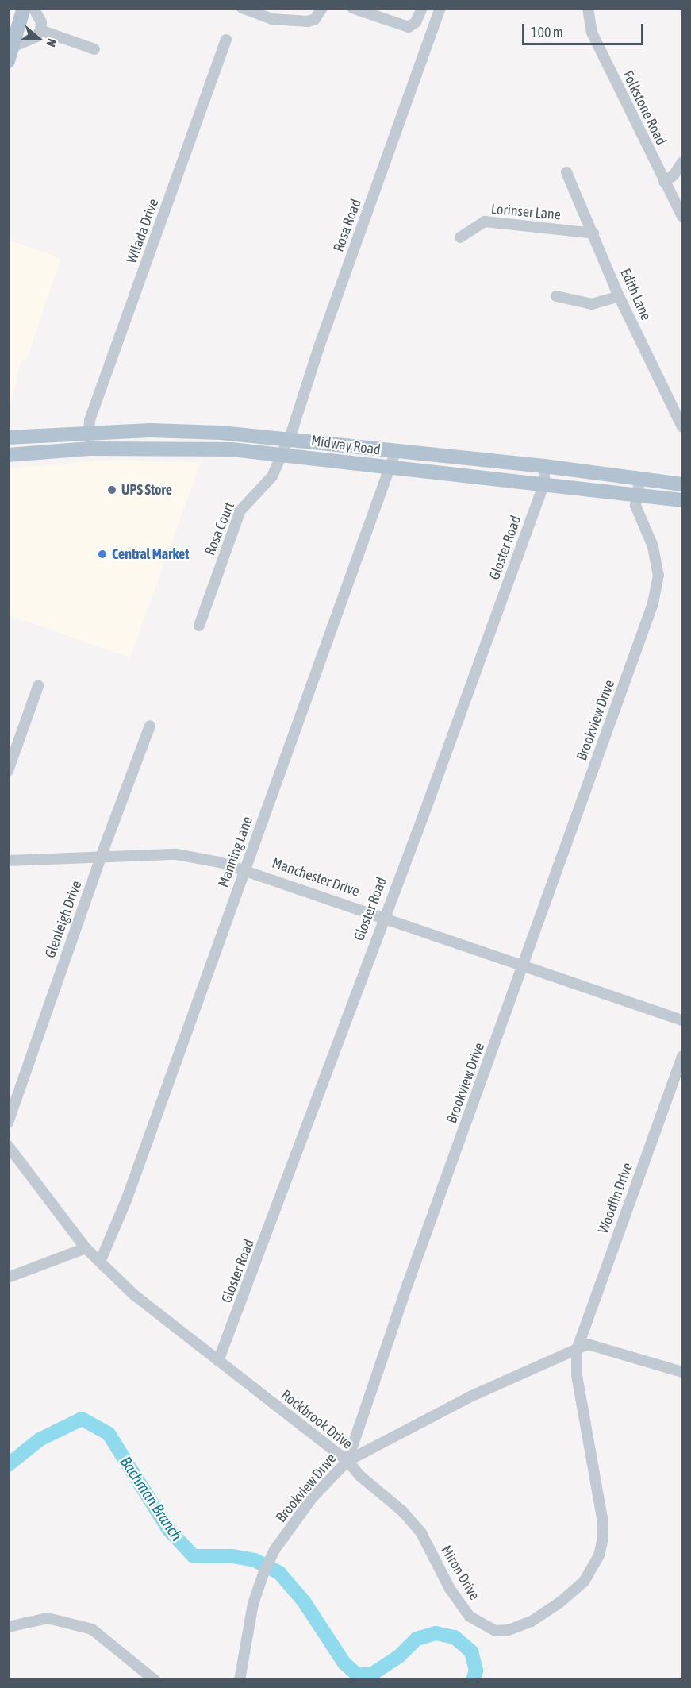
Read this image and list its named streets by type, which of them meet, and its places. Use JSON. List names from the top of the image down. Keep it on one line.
{"streets":{"main road":["Midway Road"],"street":["Folkstone Road","Lorinser Lane","Rosa Road","Wilada Drive","Edith Lane","Rosa Court","Gloster Road","Brookview Drive","Manning Lane","Manchester Drive","Glenleigh Drive","Woodfin Drive","Rockbrook Drive","Miron Drive"]},"crossings":[["Lorinser Lane","Edith Lane"],["Rosa Road","Midway Road"],["Rosa Road","Rosa Court"],["Wilada Drive","Midway Road"],["Midway Road","Rosa Court"],["Midway Road","Gloster Road"],["Midway Road","Brookview Drive"],["Midway Road","Manning Lane"],["Gloster Road","Manchester Drive"],["Gloster Road","Rockbrook Drive"],["Brookview Drive","Manchester Drive"],["Brookview Drive","Rockbrook Drive"],["Brookview Drive","Miron Drive"],["Manning Lane","Manchester Drive"],["Manning Lane","Rockbrook Drive"],["Manchester Drive","Glenleigh Drive"],["Woodfin Drive","Rockbrook Drive"],["Woodfin Drive","Miron Drive"],["Rockbrook Drive","Miron Drive"]],"water":["Bachman Branch"],"places":["UPS Store","Central Market"],"scale_bar":"100 m","north":"right"}
